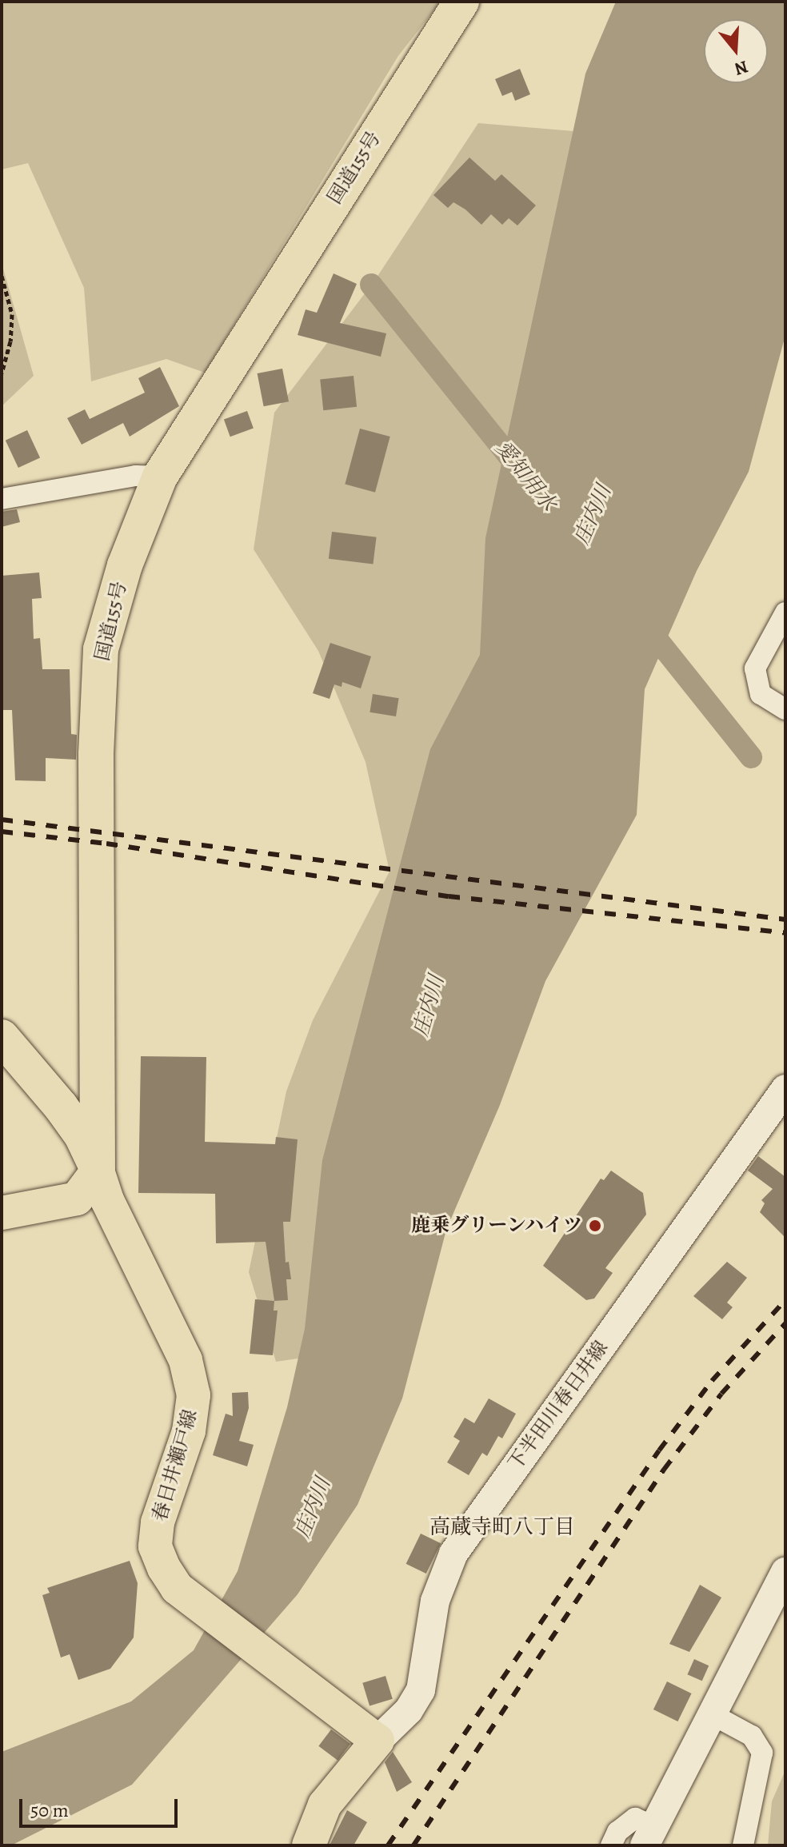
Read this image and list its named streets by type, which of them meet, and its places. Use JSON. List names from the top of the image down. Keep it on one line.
{"streets":{"highway":["国道155号"],"main road":["下半田川春日井線","春日井瀬戸線"]},"crossings":[["国道155号","春日井瀬戸線"],["下半田川春日井線","春日井瀬戸線"]],"districts":["高蔵寺町八丁目"],"water":["愛知用水","庄内川"],"places":["鹿乗グリーンハイツ"],"scale_bar":"50 m","north":"bottom"}
